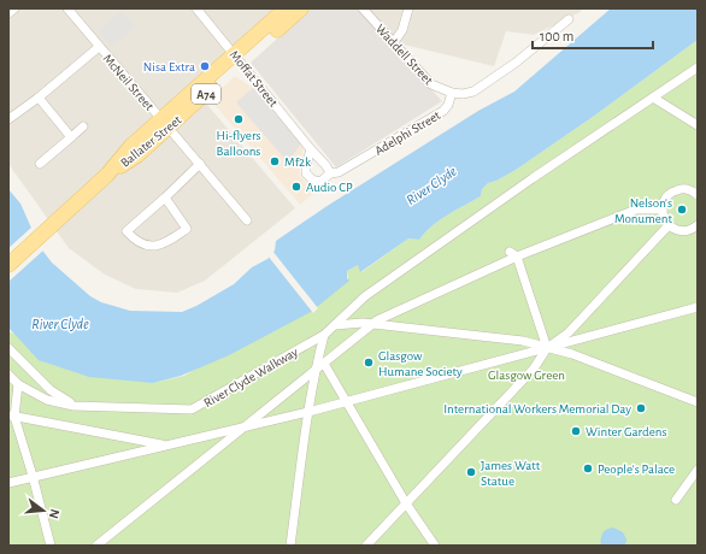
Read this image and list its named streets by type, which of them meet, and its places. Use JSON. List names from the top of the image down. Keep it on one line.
{"streets":{"main road":["A74","Ballater Street"],"street":["Waddell Street","Moffat Street","McNeil Street","Adelphi Street","River Clyde Walkway"]},"crossings":[["Waddell Street","Adelphi Street"],["Moffat Street","Adelphi Street"],["Moffat Street","Ballater Street"],["McNeil Street","Ballater Street"]],"water":["River Clyde"],"parks":["Glasgow Green"],"places":["Nisa Extra","Hi-flyers Balloons","Mf2k","Audio CP","Nelson's Monument","Glasgow Humane Society","International Workers Memorial Day","Winter Gardens","People's Palace","James Watt Statue"],"scale_bar":"100 m","north":"right"}
